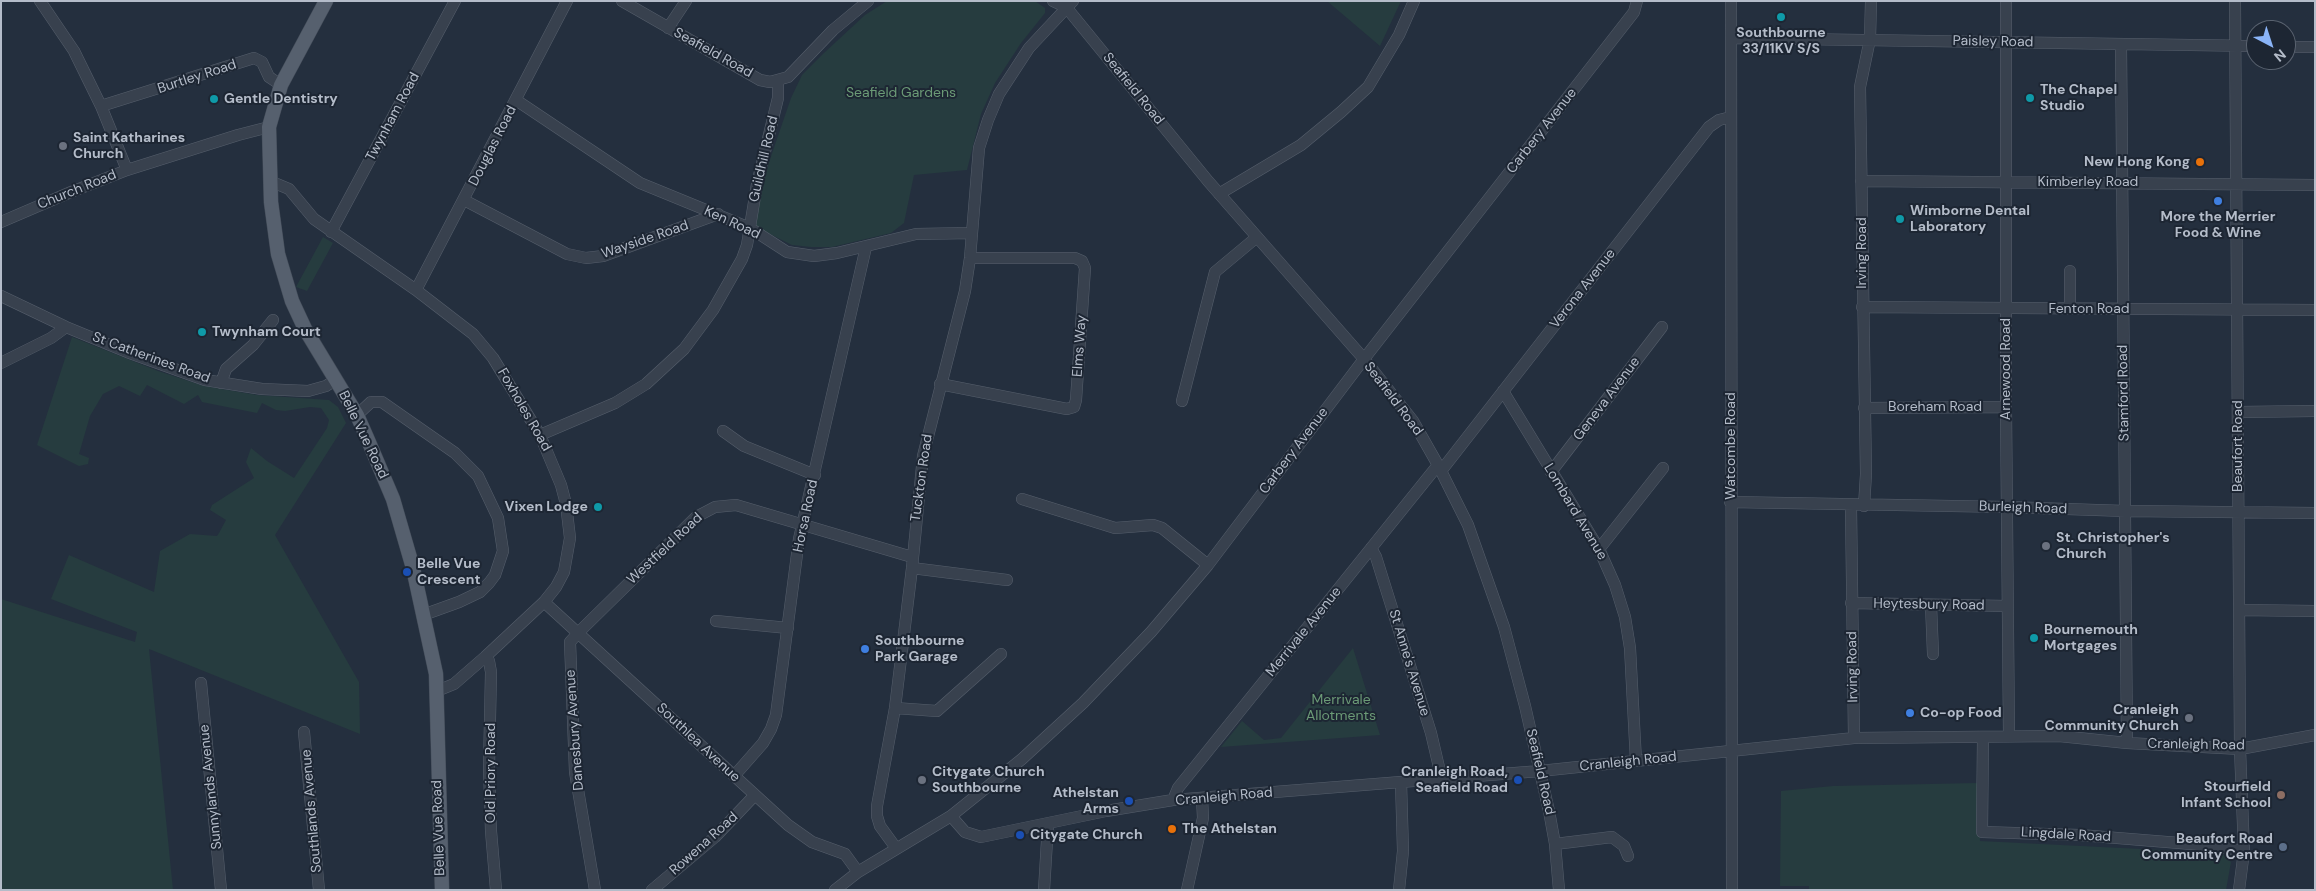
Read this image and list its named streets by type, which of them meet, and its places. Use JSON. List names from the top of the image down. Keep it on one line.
{"streets":{"main road":["Belle Vue Road"],"street":["Paisley Road","Seafield Road","Burtley Road","Twynham Road","Carbery Avenue","Douglas Road","Guildhill Road","Kimberley Road","Church Road","Ken Road","Wayside Road","Irving Road","Verona Avenue","Fenton Road","Elms Way","St Catherines Road","Arnewood Road","Stamford Road","Geneva Avenue","Boreham Road","Foxholes Road","Watcombe Road","Beaufort Road","Tuckton Road","Burleigh Road","Lombard Avenue","Horsa Road","Westfield Road","Heytesbury Road","Merrivale Avenue","St Anne's Avenue","Danesbury Avenue","Southlea Avenue","Cranleigh Road","Old Priory Road","Sunnylands Avenue","Southlands Avenue","Lingdale Road","Rowena Road"]},"crossings":[["Paisley Road","Irving Road"],["Paisley Road","Arnewood Road"],["Paisley Road","Stamford Road"],["Paisley Road","Watcombe Road"],["Paisley Road","Beaufort Road"],["Seafield Road","Carbery Avenue"],["Seafield Road","Guildhill Road"],["Seafield Road","Verona Avenue"],["Seafield Road","Tuckton Road"],["Seafield Road","Merrivale Avenue"],["Seafield Road","Cranleigh Road"],["Burtley Road","Belle Vue Road"],["Twynham Road","Foxholes Road"],["Carbery Avenue","Tuckton Road"],["Carbery Avenue","Cranleigh Road"],["Douglas Road","Ken Road"],["Douglas Road","Wayside Road"],["Douglas Road","Foxholes Road"],["Guildhill Road","Ken Road"],["Guildhill Road","Foxholes Road"],["Kimberley Road","Irving Road"],["Kimberley Road","Arnewood Road"],["Kimberley Road","Stamford Road"],["Kimberley Road","Beaufort Road"],["Church Road","Belle Vue Road"],["Ken Road","Wayside Road"],["Ken Road","Tuckton Road"],["Ken Road","Horsa Road"],["Irving Road","Fenton Road"],["Irving Road","Boreham Road"],["Irving Road","Burleigh Road"],["Irving Road","Heytesbury Road"],["Irving Road","Cranleigh Road"],["Verona Avenue","Watcombe Road"],["Verona Avenue","Lombard Avenue"],["Verona Avenue","Merrivale Avenue"],["Fenton Road","Arnewood Road"],["Fenton Road","Stamford Road"],["Fenton Road","Beaufort Road"],["Elms Way","Tuckton Road"],["St Catherines Road","Belle Vue Road"],["Arnewood Road","Boreham Road"],["Arnewood Road","Burleigh Road"],["Arnewood Road","Heytesbury Road"],["Arnewood Road","Cranleigh Road"],["Stamford Road","Burleigh Road"],["Stamford Road","Cranleigh Road"],["Geneva Avenue","Lombard Avenue"],["Foxholes Road","Belle Vue Road"],["Foxholes Road","Southlea Avenue"],["Foxholes Road","Old Priory Road"],["Watcombe Road","Burleigh Road"],["Watcombe Road","Cranleigh Road"],["Beaufort Road","Burleigh Road"],["Beaufort Road","Cranleigh Road"],["Beaufort Road","Lingdale Road"],["Tuckton Road","Westfield Road"],["Lombard Avenue","Cranleigh Road"],["Horsa Road","Westfield Road"],["Horsa Road","Southlea Avenue"],["Westfield Road","Danesbury Avenue"],["Westfield Road","Southlea Avenue"],["Merrivale Avenue","St Anne's Avenue"],["Merrivale Avenue","Cranleigh Road"],["St Anne's Avenue","Cranleigh Road"],["Danesbury Avenue","Southlea Avenue"],["Southlea Avenue","Rowena Road"],["Cranleigh Road","Lingdale Road"]],"parks":["Seafield Gardens","Merrivale Allotments"],"places":["Southbourne 33/11KV S/S","The Chapel Studio","Gentle Dentistry","Saint Katharines Church","New Hong Kong","More the Merrier Food & Wine","Wimborne Dental Laboratory","Twynham Court","Vixen Lodge","St. Christopher's Church","Belle Vue Crescent","Bournemouth Mortgages","Southbourne Park Garage","Co-op Food","Cranleigh Community Church","Citygate Church Southbourne","Cranleigh Road, Seafield Road","Stourfield Infant School","Athelstan Arms","The Athelstan","Citygate Church","Beaufort Road Community Centre"],"north":"bottom right"}
